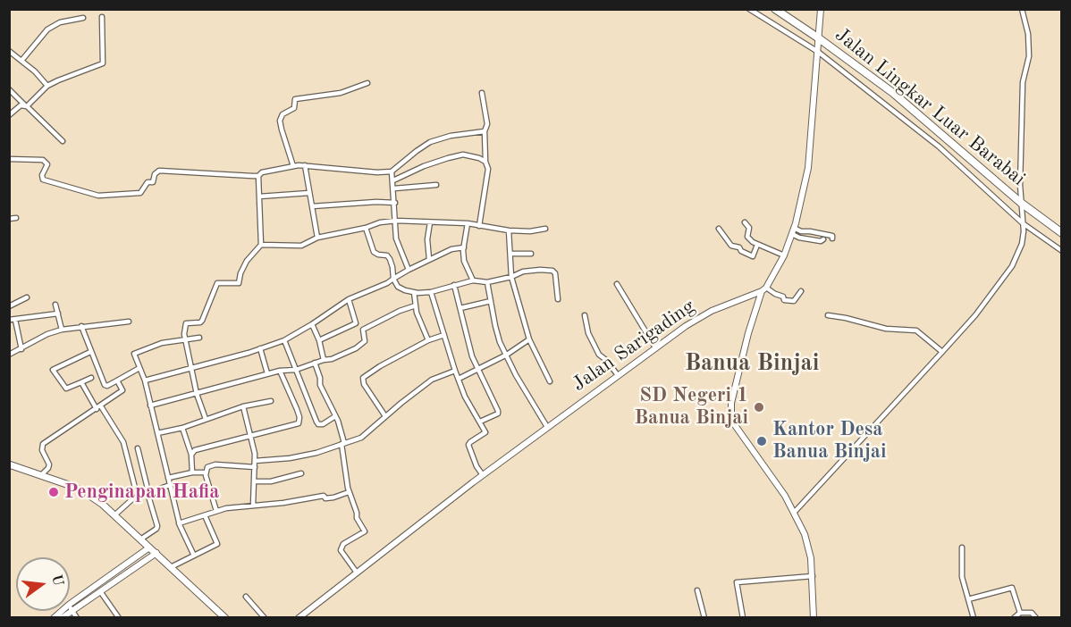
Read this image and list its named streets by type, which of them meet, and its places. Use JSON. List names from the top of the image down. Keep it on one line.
{"streets":{"highway":["Jalan Lingkar Luar Barabai"],"street":["Jalan Sarigading"]},"districts":["Banua Binjai"],"places":["SD Negeri 1 Banua Binjai","Kantor Desa Banua Binjai","Penginapan Hafia"],"north":"right"}
